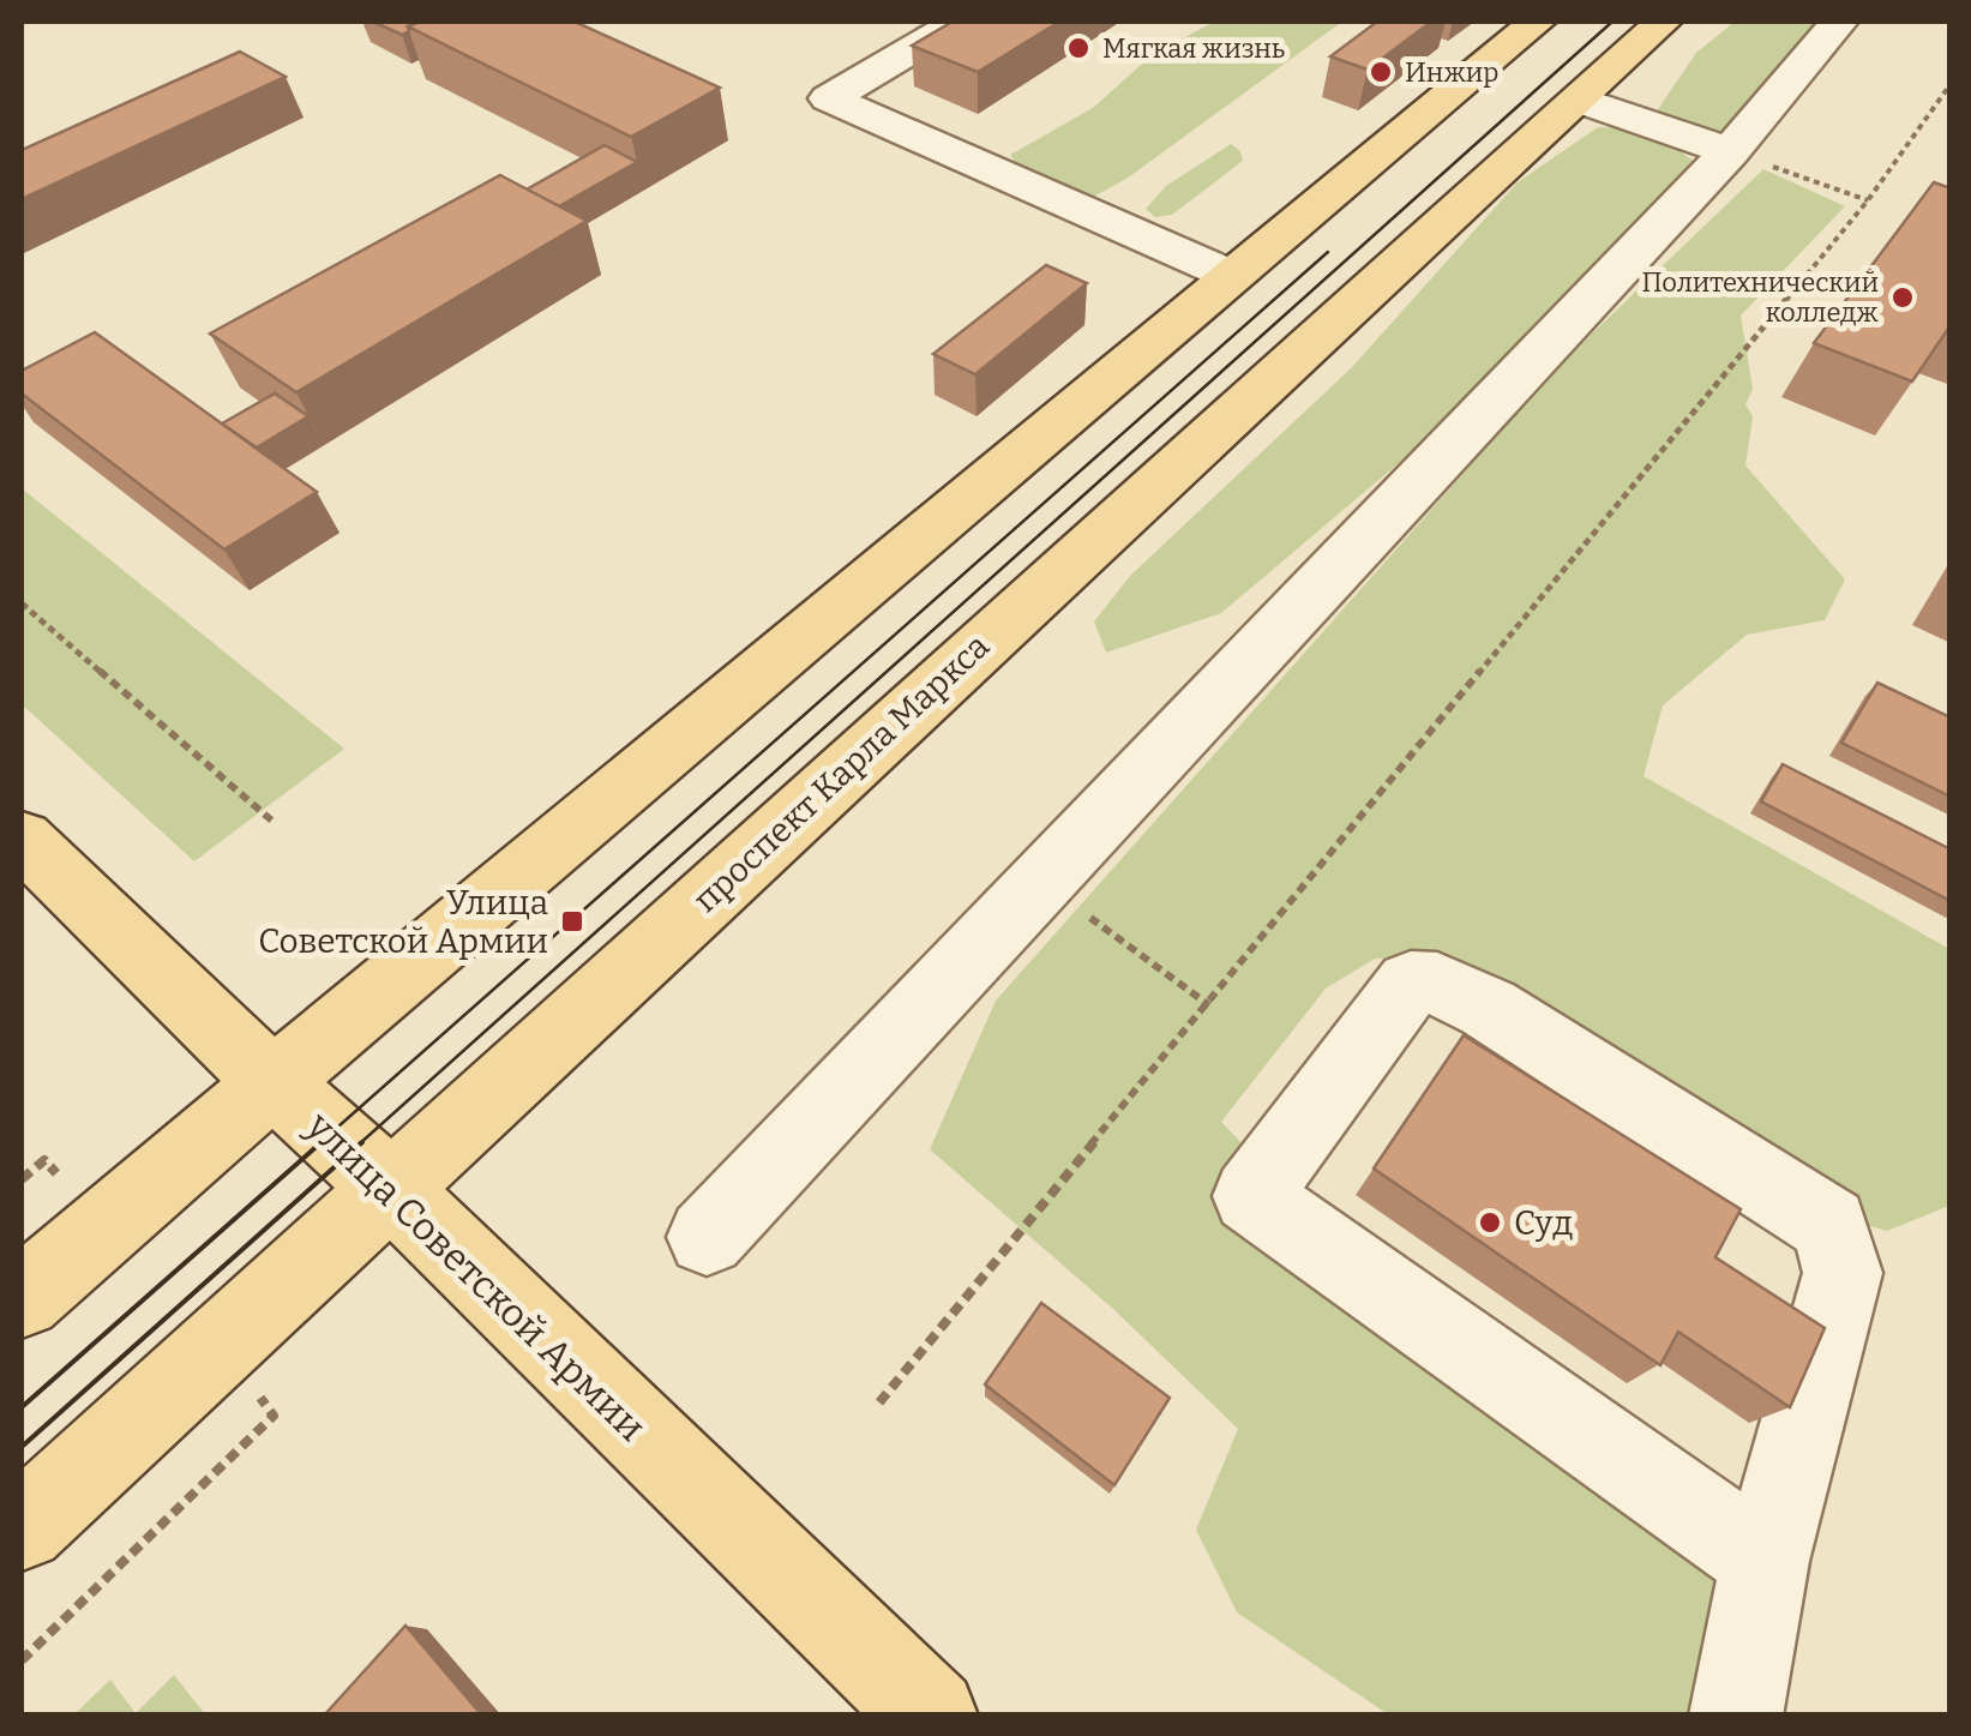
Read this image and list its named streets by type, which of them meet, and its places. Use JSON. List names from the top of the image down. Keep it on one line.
{"streets":{"main road":["проспект Карла Маркса","улица Советской Армии"]},"crossings":[["проспект Карла Маркса","улица Советской Армии"]],"places":{"other":["Мягкая жизнь","Инжир","Политехнический колледж","Суд"],"transit":["Улица Советской Армии"]}}
